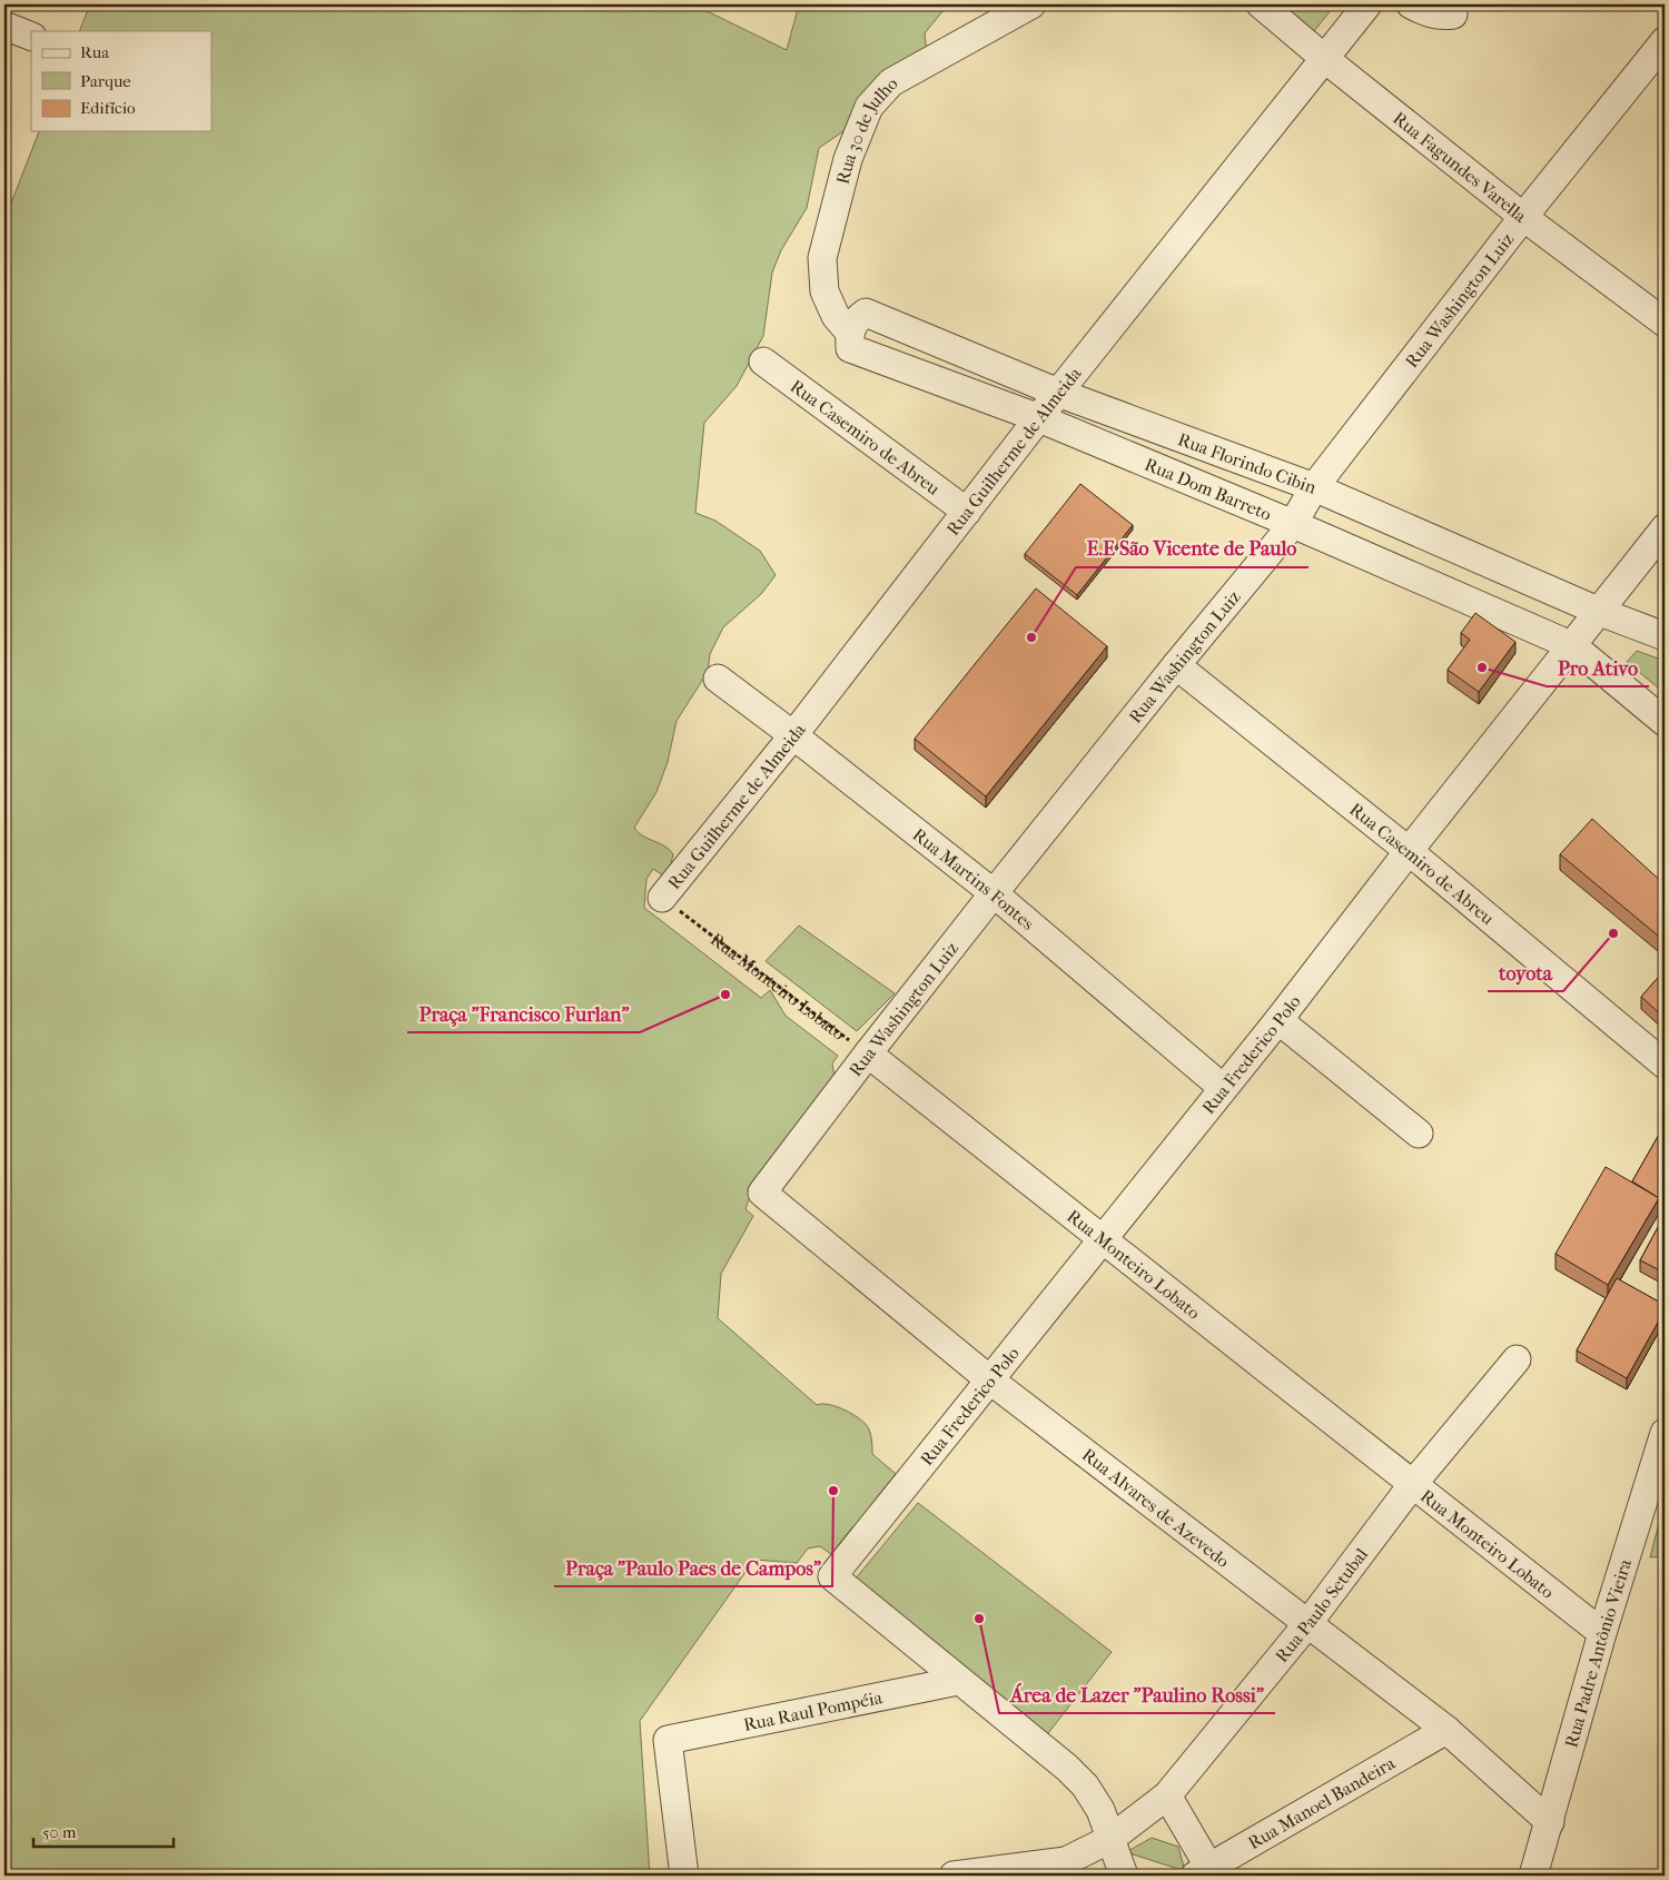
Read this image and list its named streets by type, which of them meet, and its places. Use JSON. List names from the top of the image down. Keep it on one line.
{"streets":{"street":["Rua 30 de Julho","Rua Fagundes Varella","Rua Washington Luiz","Rua Casemiro de Abreu","Rua Guilherme de Almeida","Rua Florindo Cibin","Rua Dom Barreto","Rua Martins Fontes","Rua Monteiro Lobato","Rua Frederico Polo","Rua Alvares de Azevedo","Rua Paulo Setubal","Rua Padre Antônio Vieira","Rua Raul Pompéia","Rua Manoel Bandeira"]},"crossings":[["Rua 30 de Julho","Rua Florindo Cibin"],["Rua 30 de Julho","Rua Dom Barreto"],["Rua Fagundes Varella","Rua Washington Luiz"],["Rua Fagundes Varella","Rua Guilherme de Almeida"],["Rua Washington Luiz","Rua Casemiro de Abreu"],["Rua Washington Luiz","Rua Florindo Cibin"],["Rua Washington Luiz","Rua Dom Barreto"],["Rua Washington Luiz","Rua Martins Fontes"],["Rua Washington Luiz","Rua Monteiro Lobato"],["Rua Washington Luiz","Rua Alvares de Azevedo"],["Rua Casemiro de Abreu","Rua Guilherme de Almeida"],["Rua Casemiro de Abreu","Rua Frederico Polo"],["Rua Guilherme de Almeida","Rua Florindo Cibin"],["Rua Guilherme de Almeida","Rua Dom Barreto"],["Rua Guilherme de Almeida","Rua Martins Fontes"],["Rua Guilherme de Almeida","Rua Monteiro Lobato"],["Rua Florindo Cibin","Rua Dom Barreto"],["Rua Florindo Cibin","Rua Frederico Polo"],["Rua Dom Barreto","Rua Frederico Polo"],["Rua Martins Fontes","Rua Frederico Polo"],["Rua Monteiro Lobato","Rua Frederico Polo"],["Rua Monteiro Lobato","Rua Paulo Setubal"],["Rua Monteiro Lobato","Rua Padre Antônio Vieira"],["Rua Frederico Polo","Rua Alvares de Azevedo"],["Rua Frederico Polo","Rua Raul Pompéia"],["Rua Alvares de Azevedo","Rua Paulo Setubal"],["Rua Alvares de Azevedo","Rua Padre Antônio Vieira"],["Rua Alvares de Azevedo","Rua Manoel Bandeira"]],"places":["E.E São Vicente de Paulo","Pro Ativo","toyota","Praça \"Francisco Furlan\"","Praça \"Paulo Paes de Campos\"","Área de Lazer \"Paulino Rossi\""],"legend":["Rua","Parque","Edifício"],"scale_bar":"50 m"}
